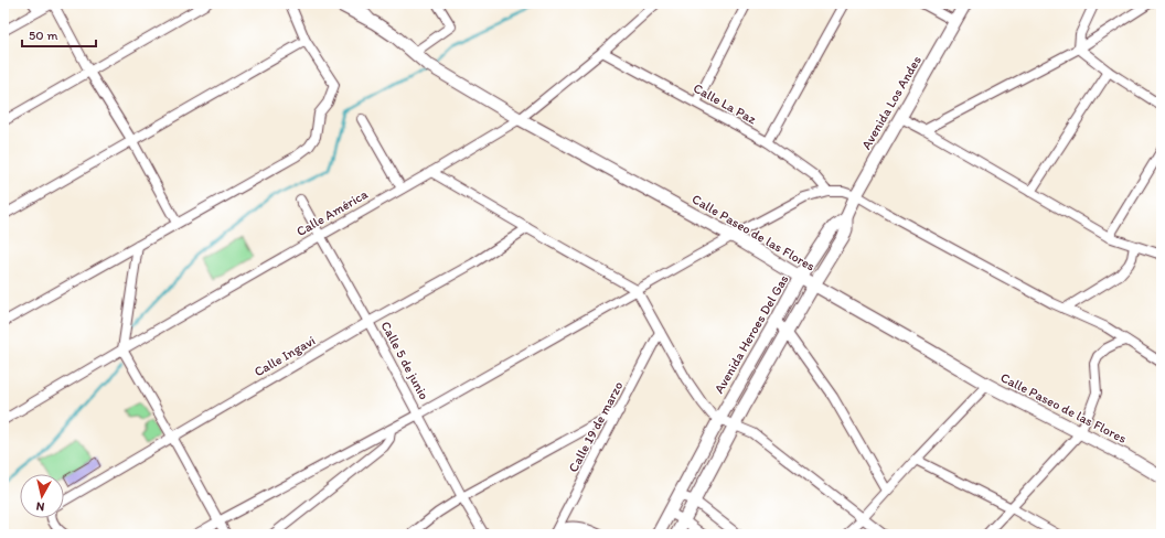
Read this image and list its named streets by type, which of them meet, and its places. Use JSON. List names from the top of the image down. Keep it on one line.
{"streets":{"street":["Avenida Los Andes","Calle La Paz","Calle América","Calle Paseo de las Flores","Avenida Heroes Del Gas","Calle Ingavi","Calle 5 de junio","Calle 19 de marzo"]},"crossings":[["Avenida Los Andes","Avenida Heroes Del Gas"],["Calle La Paz","Calle América"],["Calle América","Calle Paseo de las Flores"],["Calle América","Calle 5 de junio"],["Calle Paseo de las Flores","Avenida Heroes Del Gas"],["Calle Ingavi","Calle 5 de junio"]],"scale_bar":"50 m","north":"bottom"}
